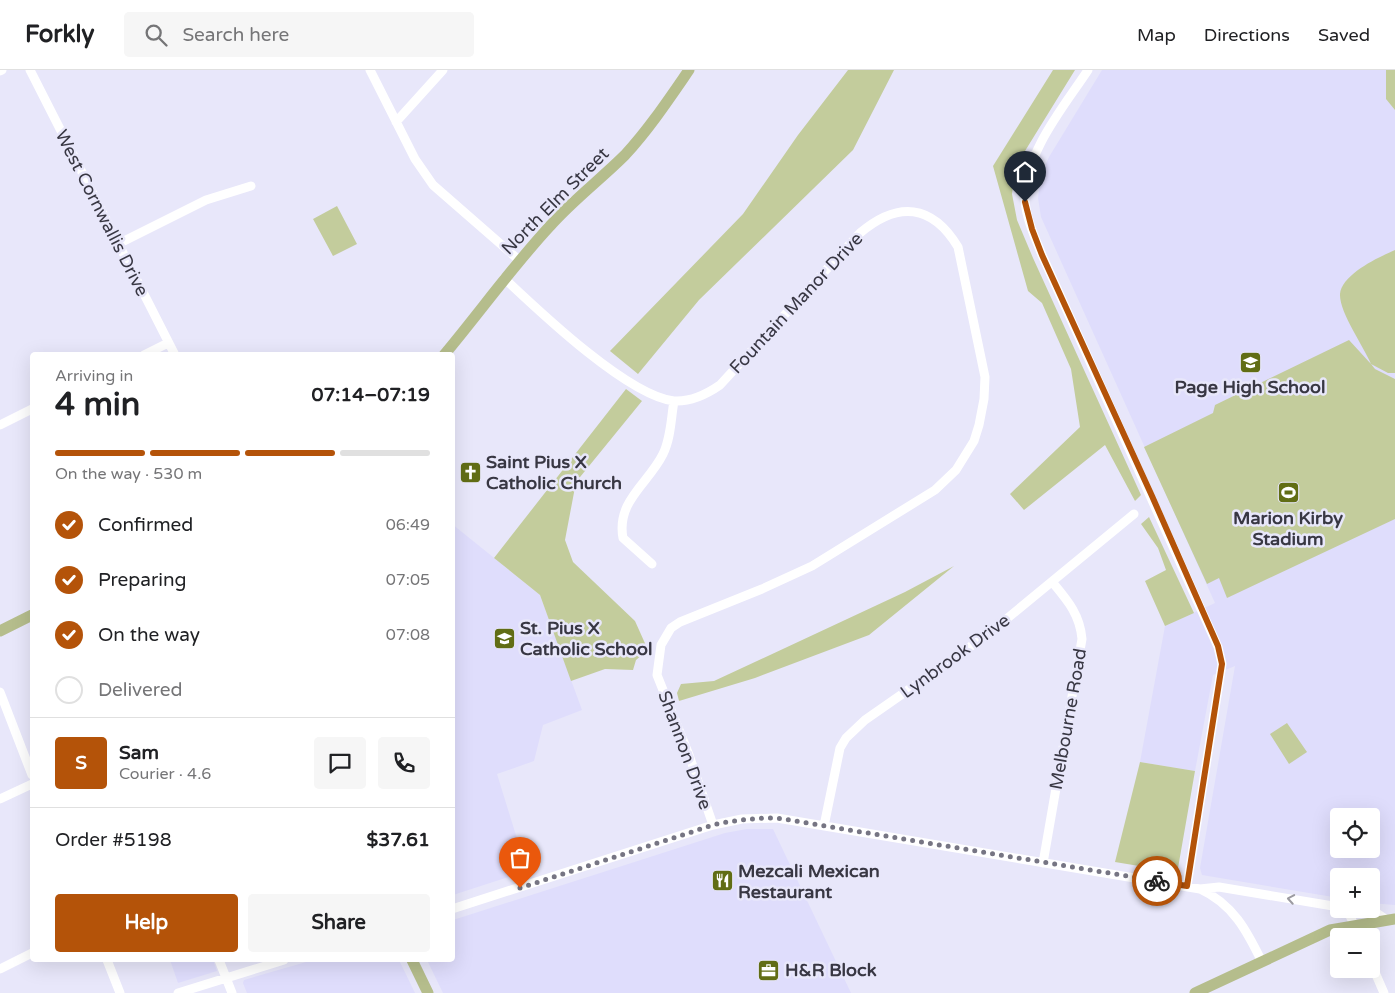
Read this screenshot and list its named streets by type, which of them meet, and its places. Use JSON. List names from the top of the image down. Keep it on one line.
{"streets":{"main road":["North Elm Street"],"street":["West Cornwallis Drive","Fountain Manor Drive","Lynbrook Drive","Melbourne Road","Shannon Drive"]},"crossings":[["North Elm Street","Fountain Manor Drive"],["Fountain Manor Drive","Shannon Drive"],["Lynbrook Drive","Melbourne Road"]],"places":{"school or university":["Page High School","St. Pius X Catholic School"],"church":["Saint Pius X Catholic Church"],"sports":["Marion Kirby Stadium"],"restaurant":["Mezcali Mexican Restaurant"],"office":["H&R Block"]},"page":{"header":"Forkly","search":"Search here","nav":["Map","Directions","Saved"],"heading":["4 min","Arriving in","07:14–07:19"],"panel":["Sam","Courier · 4.6","Order #5198","$37.61"],"bar":"On the way · 530 m","list":[["Confirmed","06:49"],["Preparing","07:05"],["On the way","07:08"],"Delivered"],"round":"S","map_buttons":["+","−"],"buttons":["Help","Share"]}}
